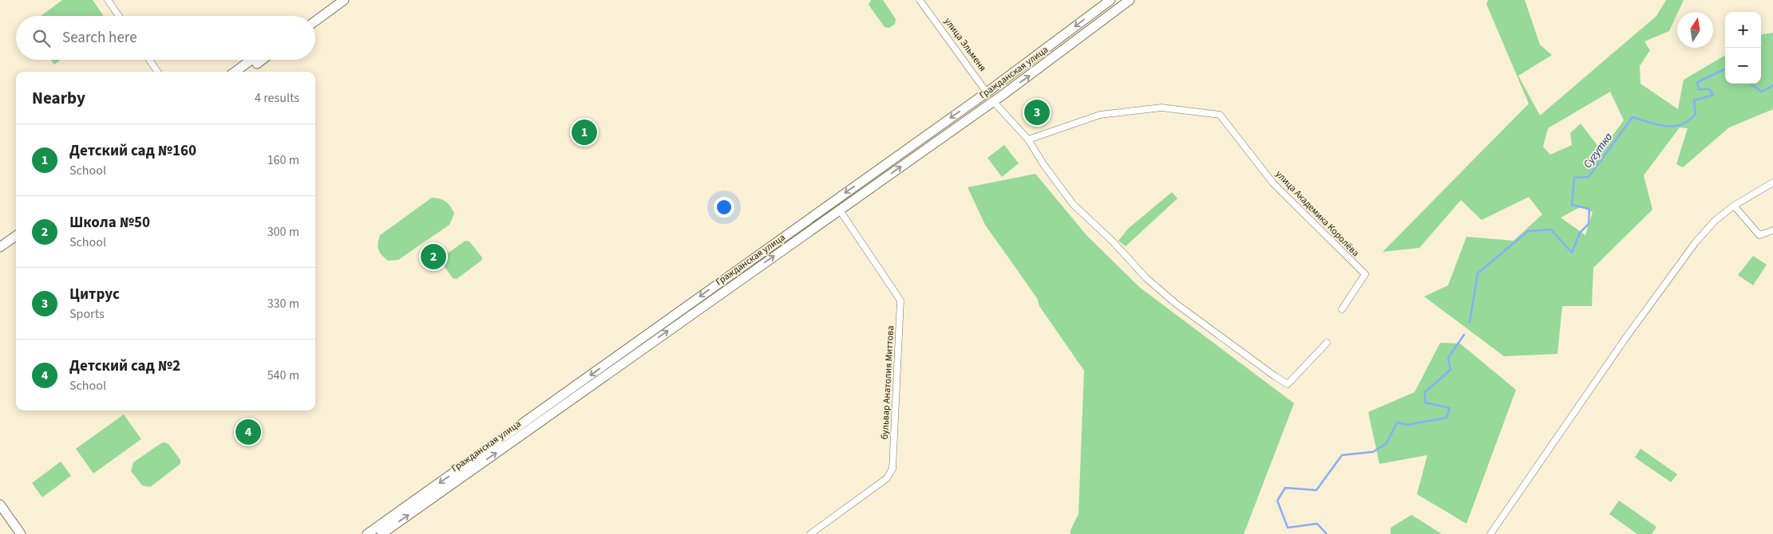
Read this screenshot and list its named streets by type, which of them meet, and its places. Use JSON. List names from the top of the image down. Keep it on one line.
{"streets":{"main road":["улица Эльменя","Гражданская улица"],"street":["улица Академика Королёва","бульвар Анатолия Миттова"]},"crossings":[["улица Эльменя","Гражданская улица"],["Гражданская улица","бульвар Анатолия Миттова"]],"water":["Сугутка"],"north":"top","page":{"map_buttons":["+","−"],"search":"Search here","heading":["Nearby","4 results"],"pins":["3","1","2","4"],"list":[{"mark":"1","name":"Детский сад №160","note":"School","value":"160 m"},{"mark":"2","name":"Школа №50","note":"School","value":"300 m"},{"mark":"3","name":"Цитрус","note":"Sports","value":"330 m"},{"mark":"4","name":"Детский сад №2","note":"School","value":"540 m"}]}}
